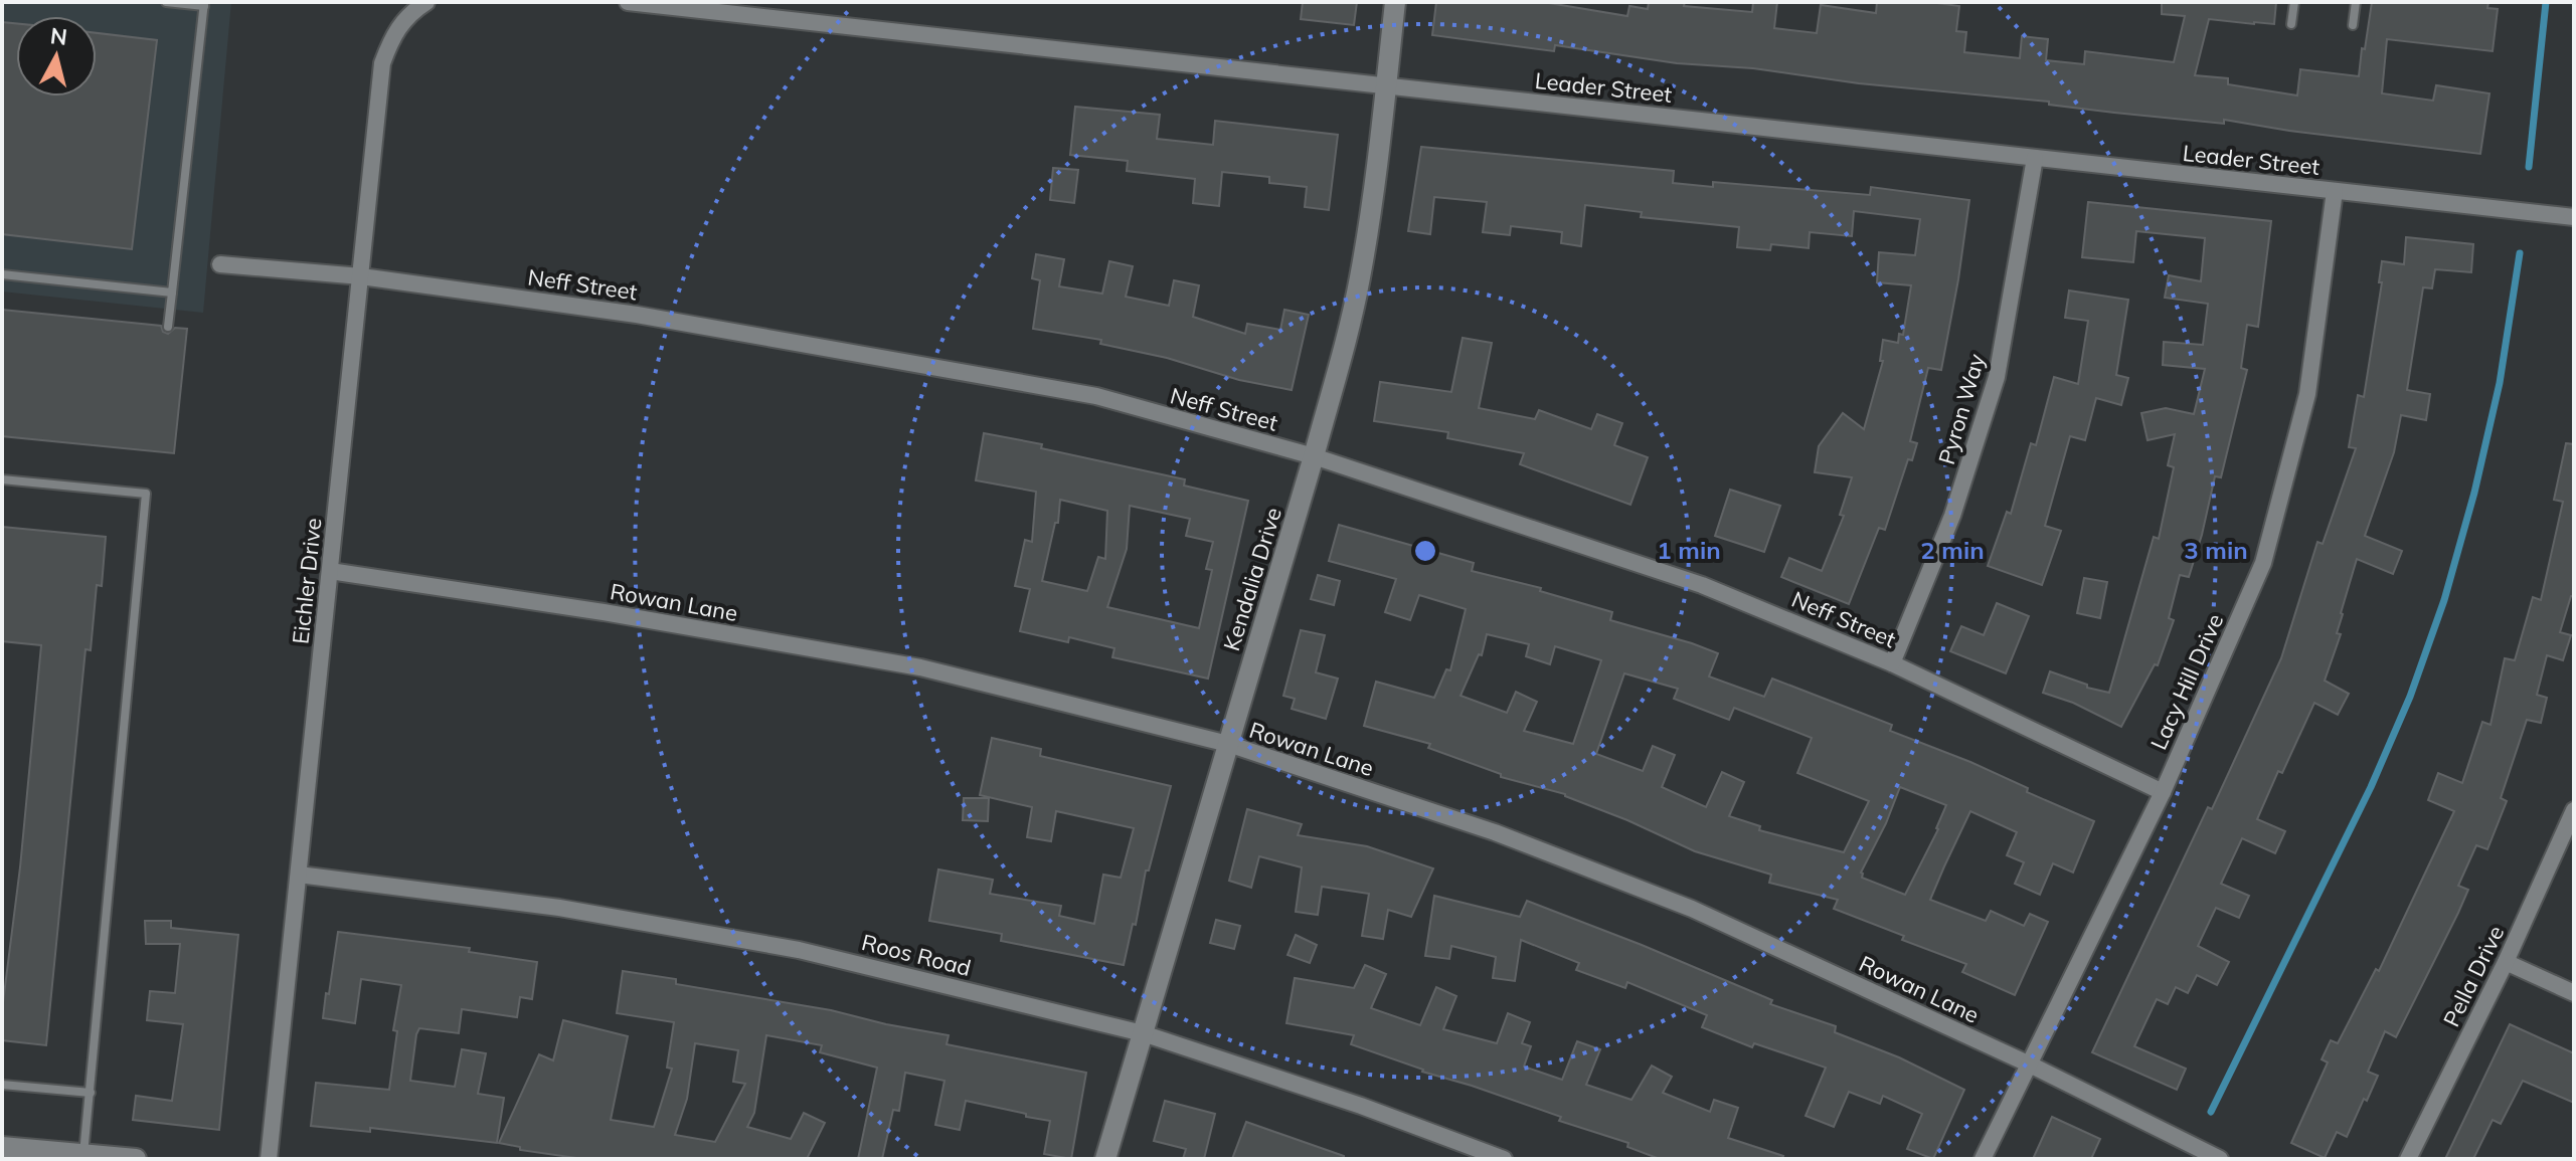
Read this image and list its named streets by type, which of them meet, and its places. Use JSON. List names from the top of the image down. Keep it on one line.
{"streets":{"street":["Leader Street","Neff Street","Pyron Way","Kendalia Drive","Eichler Drive","Rowan Lane","Lacy Hill Drive","Roos Road","Pella Drive"]},"crossings":[["Leader Street","Pyron Way"],["Leader Street","Kendalia Drive"],["Leader Street","Lacy Hill Drive"],["Neff Street","Pyron Way"],["Neff Street","Kendalia Drive"],["Neff Street","Eichler Drive"],["Neff Street","Lacy Hill Drive"],["Kendalia Drive","Rowan Lane"],["Kendalia Drive","Roos Road"],["Eichler Drive","Rowan Lane"],["Eichler Drive","Roos Road"],["Rowan Lane","Lacy Hill Drive"]],"north":"top","rings":["1 min","2 min","3 min"]}
